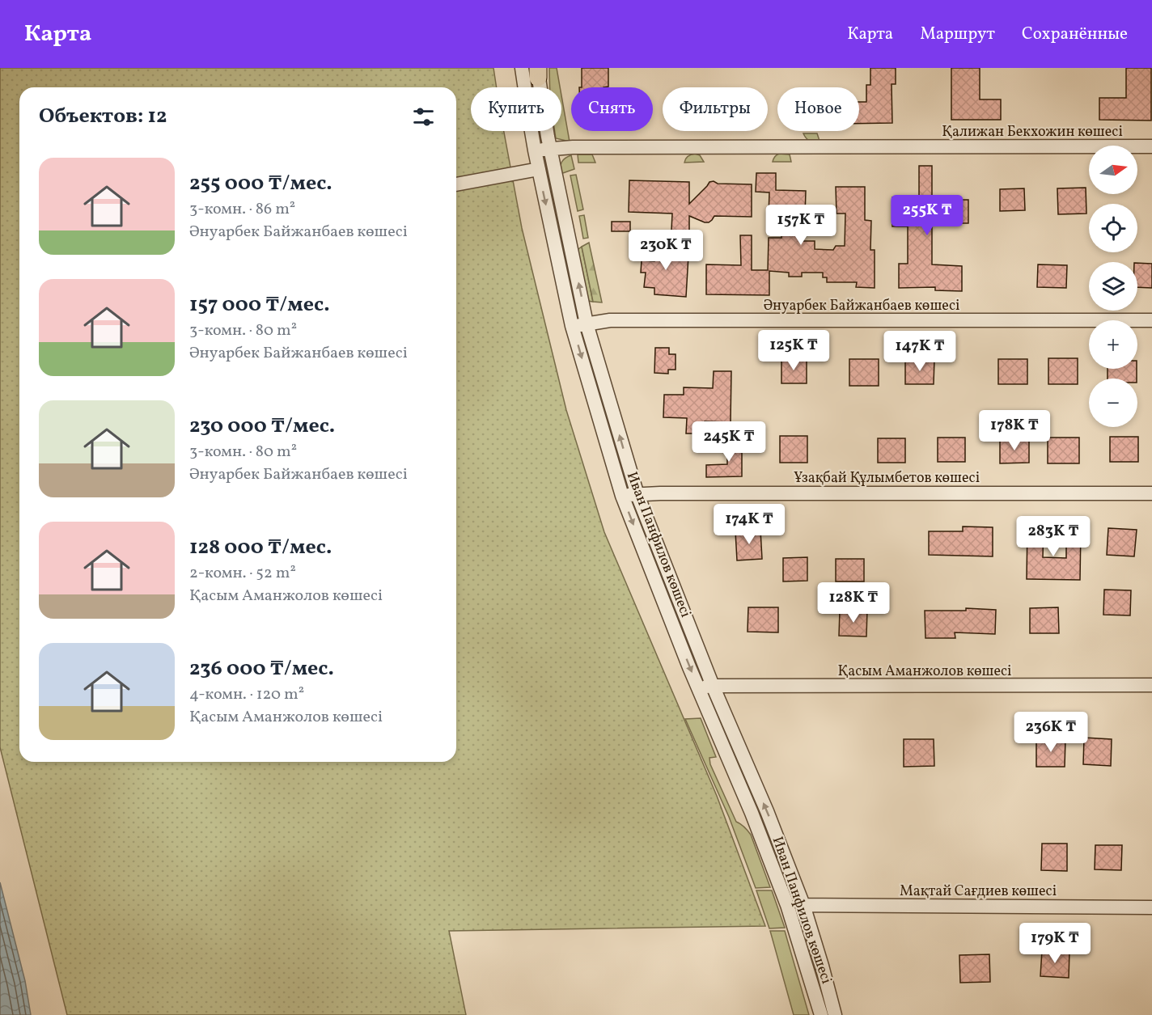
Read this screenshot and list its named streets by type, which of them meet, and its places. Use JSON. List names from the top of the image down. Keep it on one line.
{"streets":{"street":["Қалижан Бекхожин көшесі","Әнуарбек Байжанбаев көшесі","Ұзақбай Құлымбетов көшесі","Иван Панфилов көшесі","Қасым Аманжолов көшесі","Мақтай Сағдиев көшесі"]},"crossings":[["Қалижан Бекхожин көшесі","Иван Панфилов көшесі"],["Әнуарбек Байжанбаев көшесі","Иван Панфилов көшесі"],["Ұзақбай Құлымбетов көшесі","Иван Панфилов көшесі"],["Иван Панфилов көшесі","Қасым Аманжолов көшесі"],["Иван Панфилов көшесі","Мақтай Сағдиев көшесі"]],"north":"right","page":{"header":"Карта","nav":["Карта","Маршрут","Сохранённые"],"chip":["Купить","Снять","Фильтры","Новое"],"heading":"Объектов: 12","map_buttons":["+","−"],"list":[{"name":"255 000 ₸/мес.","note":"3-комн. · 86 m² · Әнуарбек Байжанбаев көшесі"},{"name":"157 000 ₸/мес.","note":"3-комн. · 80 m² · Әнуарбек Байжанбаев көшесі"},{"name":"230 000 ₸/мес.","note":"3-комн. · 80 m² · Әнуарбек Байжанбаев көшесі"},{"name":"128 000 ₸/мес.","note":"2-комн. · 52 m² · Қасым Аманжолов көшесі"},{"name":"236 000 ₸/мес.","note":"4-комн. · 120 m² · Қасым Аманжолов көшесі"}],"price":["255K ₸","157K ₸","230K ₸","125K ₸","147K ₸","178K ₸","245K ₸","174K ₸","283K ₸","128K ₸","236K ₸","179K ₸"]}}
